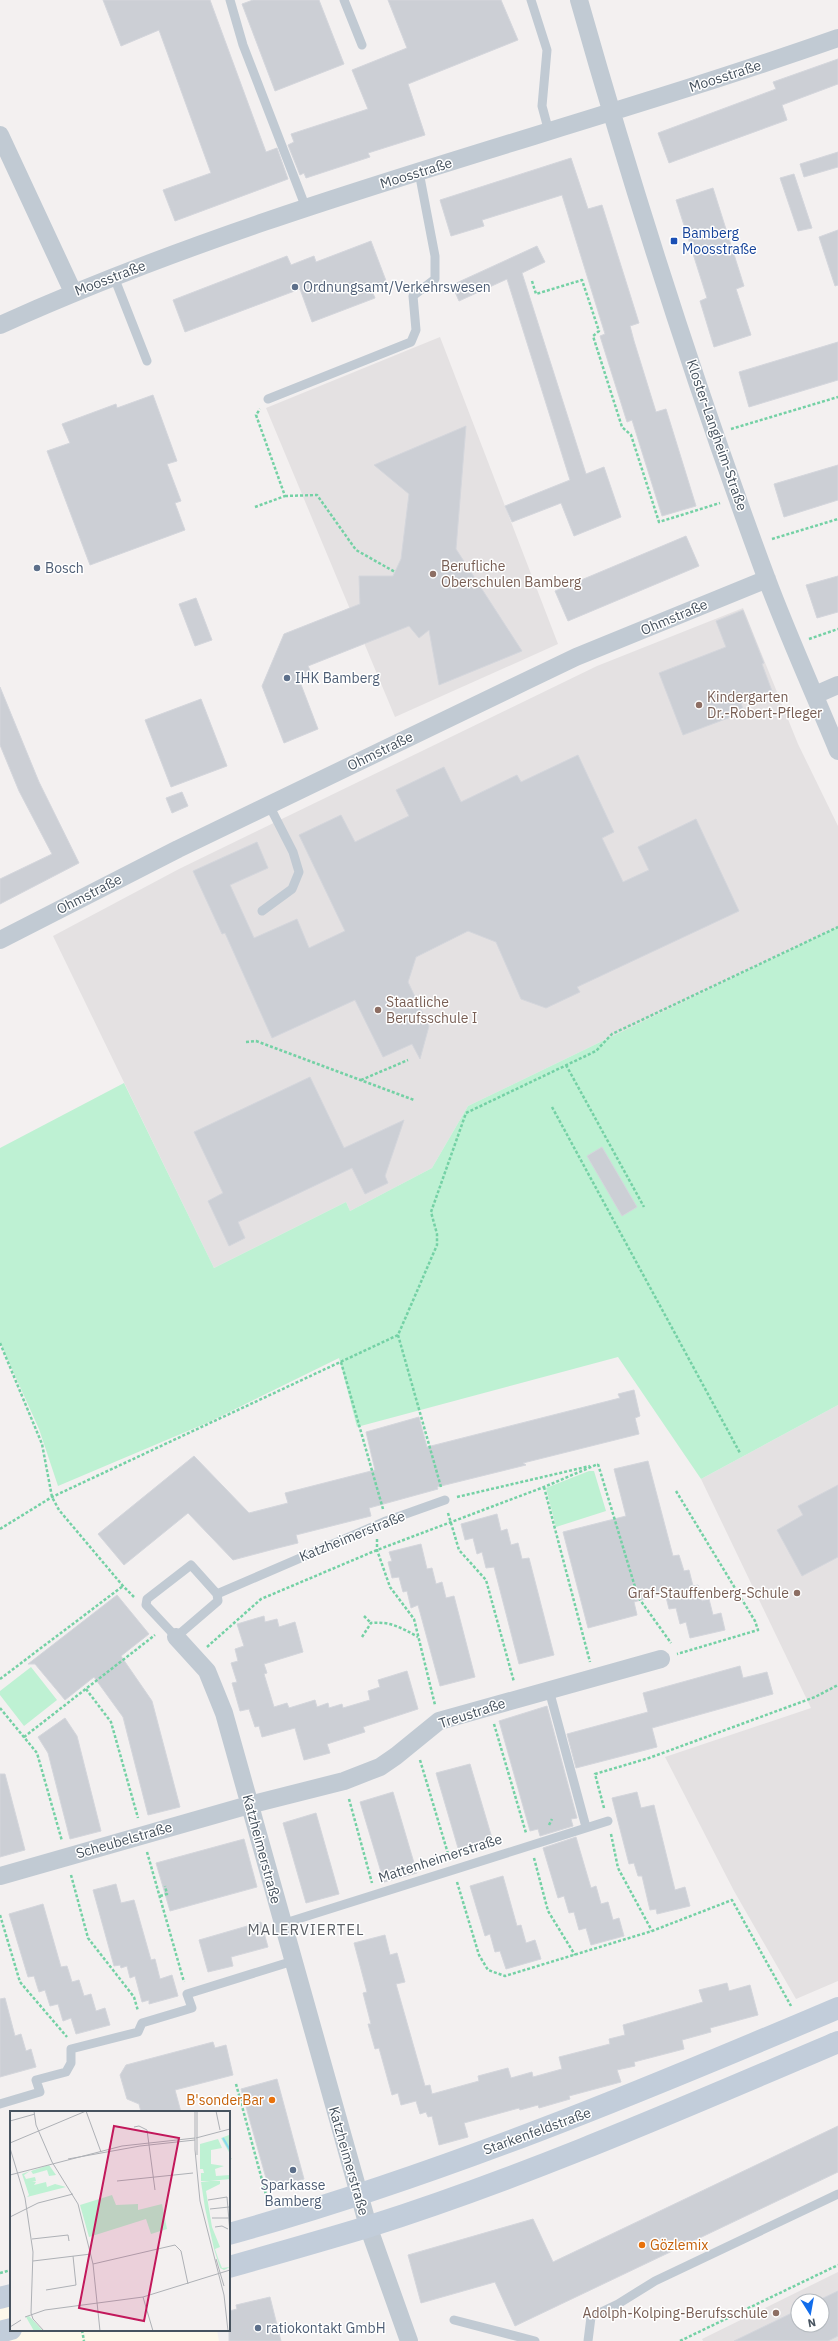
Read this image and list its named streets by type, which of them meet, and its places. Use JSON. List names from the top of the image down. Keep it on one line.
{"streets":{"street":["Moosstraße","Kloster-Langheim-Straße","Ohmstraße","Katzheimerstraße","Treustraße","Scheubelstraße","Starkenfeldstraße"],"lane":["Mattenheimerstraße"]},"crossings":[["Moosstraße","Kloster-Langheim-Straße"],["Kloster-Langheim-Straße","Ohmstraße"],["Katzheimerstraße","Treustraße"],["Katzheimerstraße","Scheubelstraße"],["Katzheimerstraße","Mattenheimerstraße"],["Katzheimerstraße","Starkenfeldstraße"],["Treustraße","Scheubelstraße"]],"districts":["MALERVIERTEL"],"places":{"transit":["Bamberg Moosstraße"],"other":["Ordnungsamt/Verkehrswesen","Bosch","Berufliche Oberschulen Bamberg","IHK Bamberg","Kindergarten Dr.-Robert-Pfleger","Staatliche Berufsschule I","Graf-Stauffenberg-Schule","B'sonderBar","Sparkasse Bamberg","Gözlemix","Adolph-Kolping-Berufsschule","ratiokontakt GmbH"]},"north":"bottom"}
